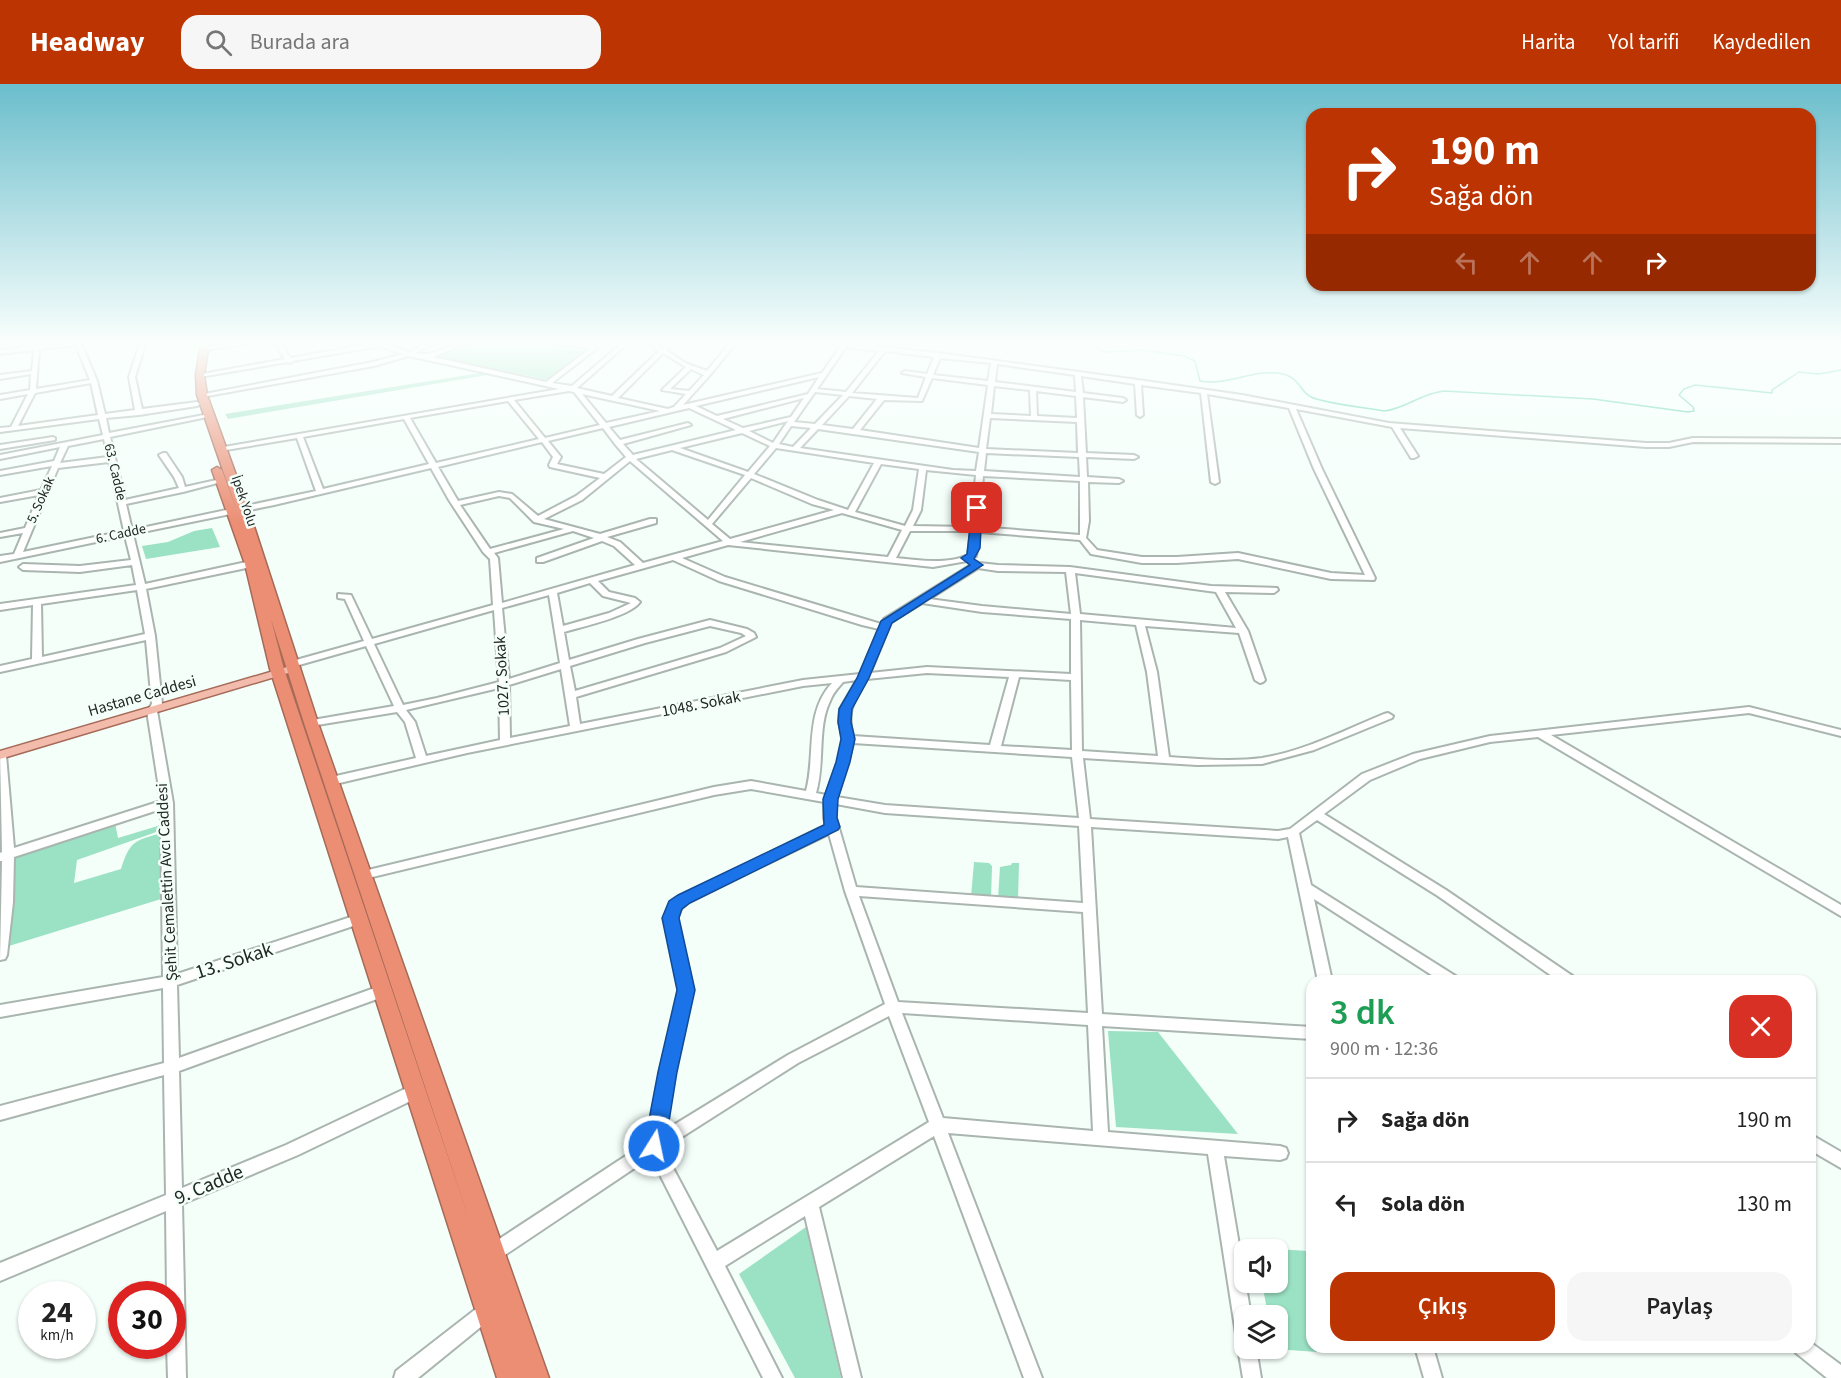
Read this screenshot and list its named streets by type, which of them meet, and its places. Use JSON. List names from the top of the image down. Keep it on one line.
{"streets":{"highway":["İpek Yolu"],"main road":["Hastane Caddesi"],"street":["63. Cadde","5. Sokak","6. Cadde","1027. Sokak","1048. Sokak","Şehit Cemalettin Avcı Caddesi","13. Sokak","9. Cadde"]},"crossings":[["63. Cadde","6. Cadde"],["63. Cadde","Şehit Cemalettin Avcı Caddesi"],["5. Sokak","6. Cadde"],["İpek Yolu","6. Cadde"],["İpek Yolu","Hastane Caddesi"],["6. Cadde","Şehit Cemalettin Avcı Caddesi"],["1027. Sokak","1048. Sokak"],["Hastane Caddesi","Şehit Cemalettin Avcı Caddesi"],["Şehit Cemalettin Avcı Caddesi","13. Sokak"],["Şehit Cemalettin Avcı Caddesi","9. Cadde"]],"page":{"header":"Headway","search":"Burada ara","nav":["Harita","Yol tarifi","Kaydedilen"],"turn":["190 m","Sağa dön"],"heading":["3 dk","900 m · 12:36"],"list":[{"name":"Sağa dön","value":"190 m"},{"name":"Sola dön","value":"130 m"}],"buttons":["Çıkış","Paylaş"],"speed":"24 km/h","limit":"30"}}
